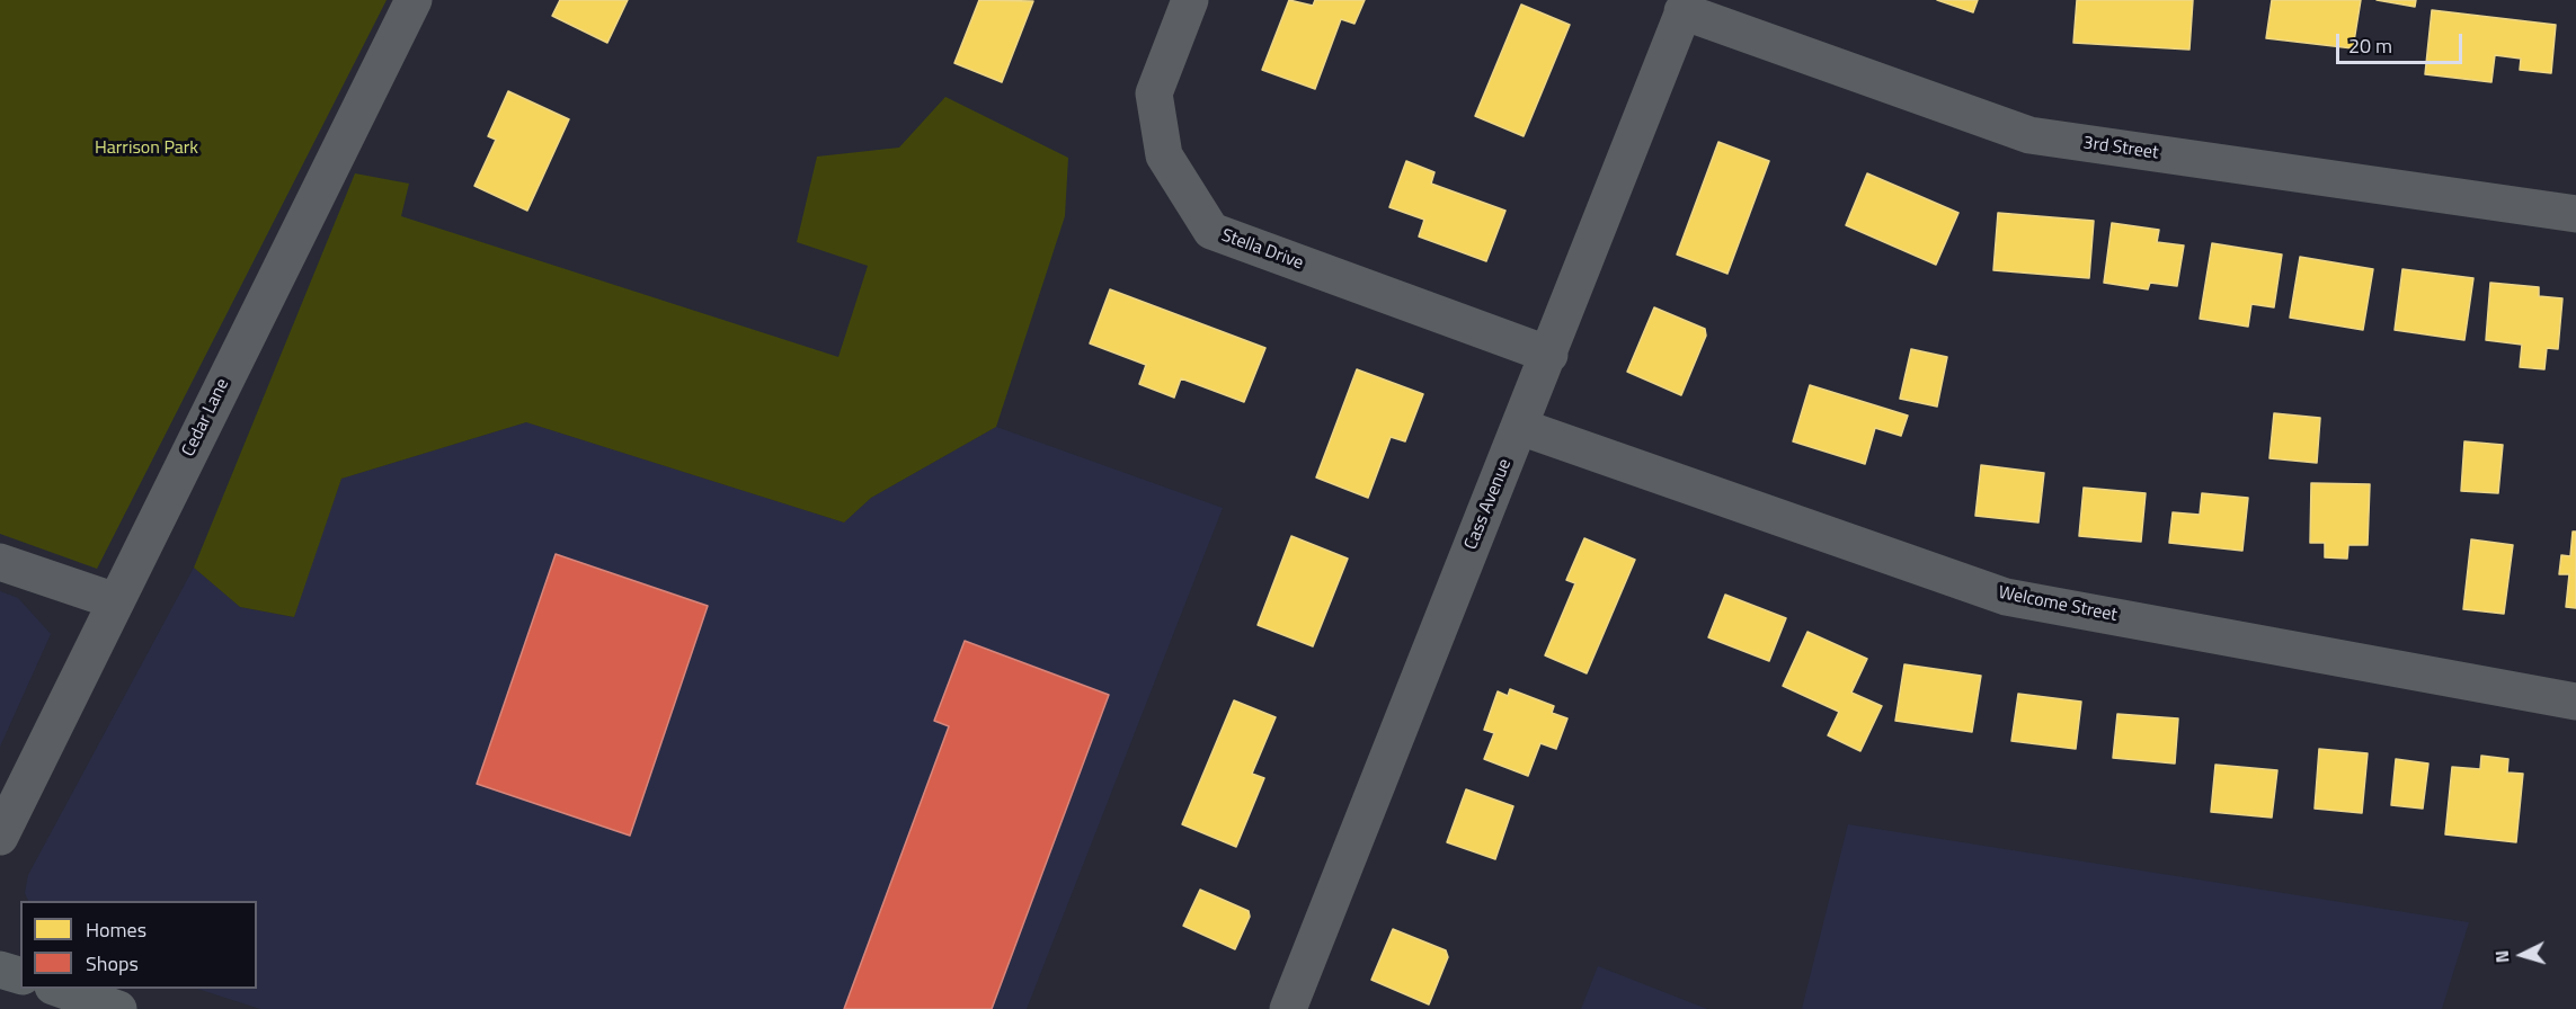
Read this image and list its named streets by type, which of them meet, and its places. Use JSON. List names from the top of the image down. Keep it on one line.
{"streets":{"street":["3rd Street","Stella Drive","Cedar Lane","Cass Avenue","Welcome Street"]},"crossings":[["3rd Street","Cass Avenue"],["Stella Drive","Cass Avenue"],["Cass Avenue","Welcome Street"]],"parks":["Harrison Park"],"legend":["Homes","Shops"],"scale_bar":"20 m","north":"left"}
